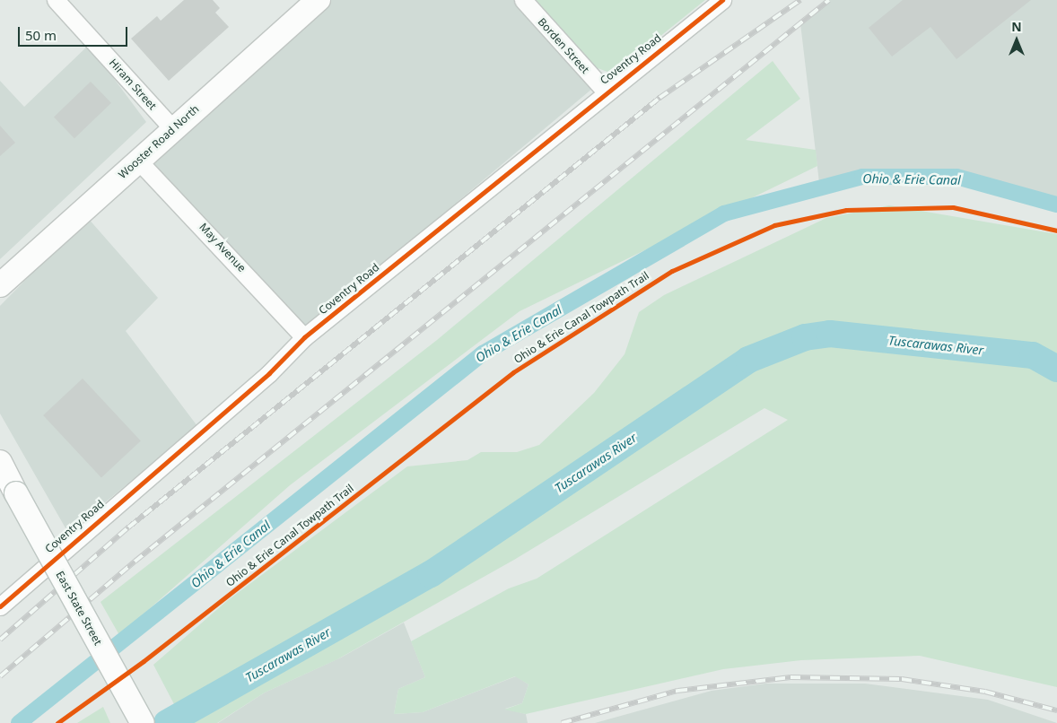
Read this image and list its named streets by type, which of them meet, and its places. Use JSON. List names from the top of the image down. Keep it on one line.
{"streets":{"main road":["Wooster Road North","East State Street"],"street":["Borden Street","Coventry Road","Hiram Street","May Avenue"],"cycle path":["Ohio & Erie Canal Towpath Trail"]},"crossings":[["Borden Street","Coventry Road"],["Coventry Road","May Avenue"],["Hiram Street","Wooster Road North"],["Wooster Road North","May Avenue"]],"water":["Ohio & Erie Canal","Tuscarawas River"],"scale_bar":"50 m","north":"top"}
